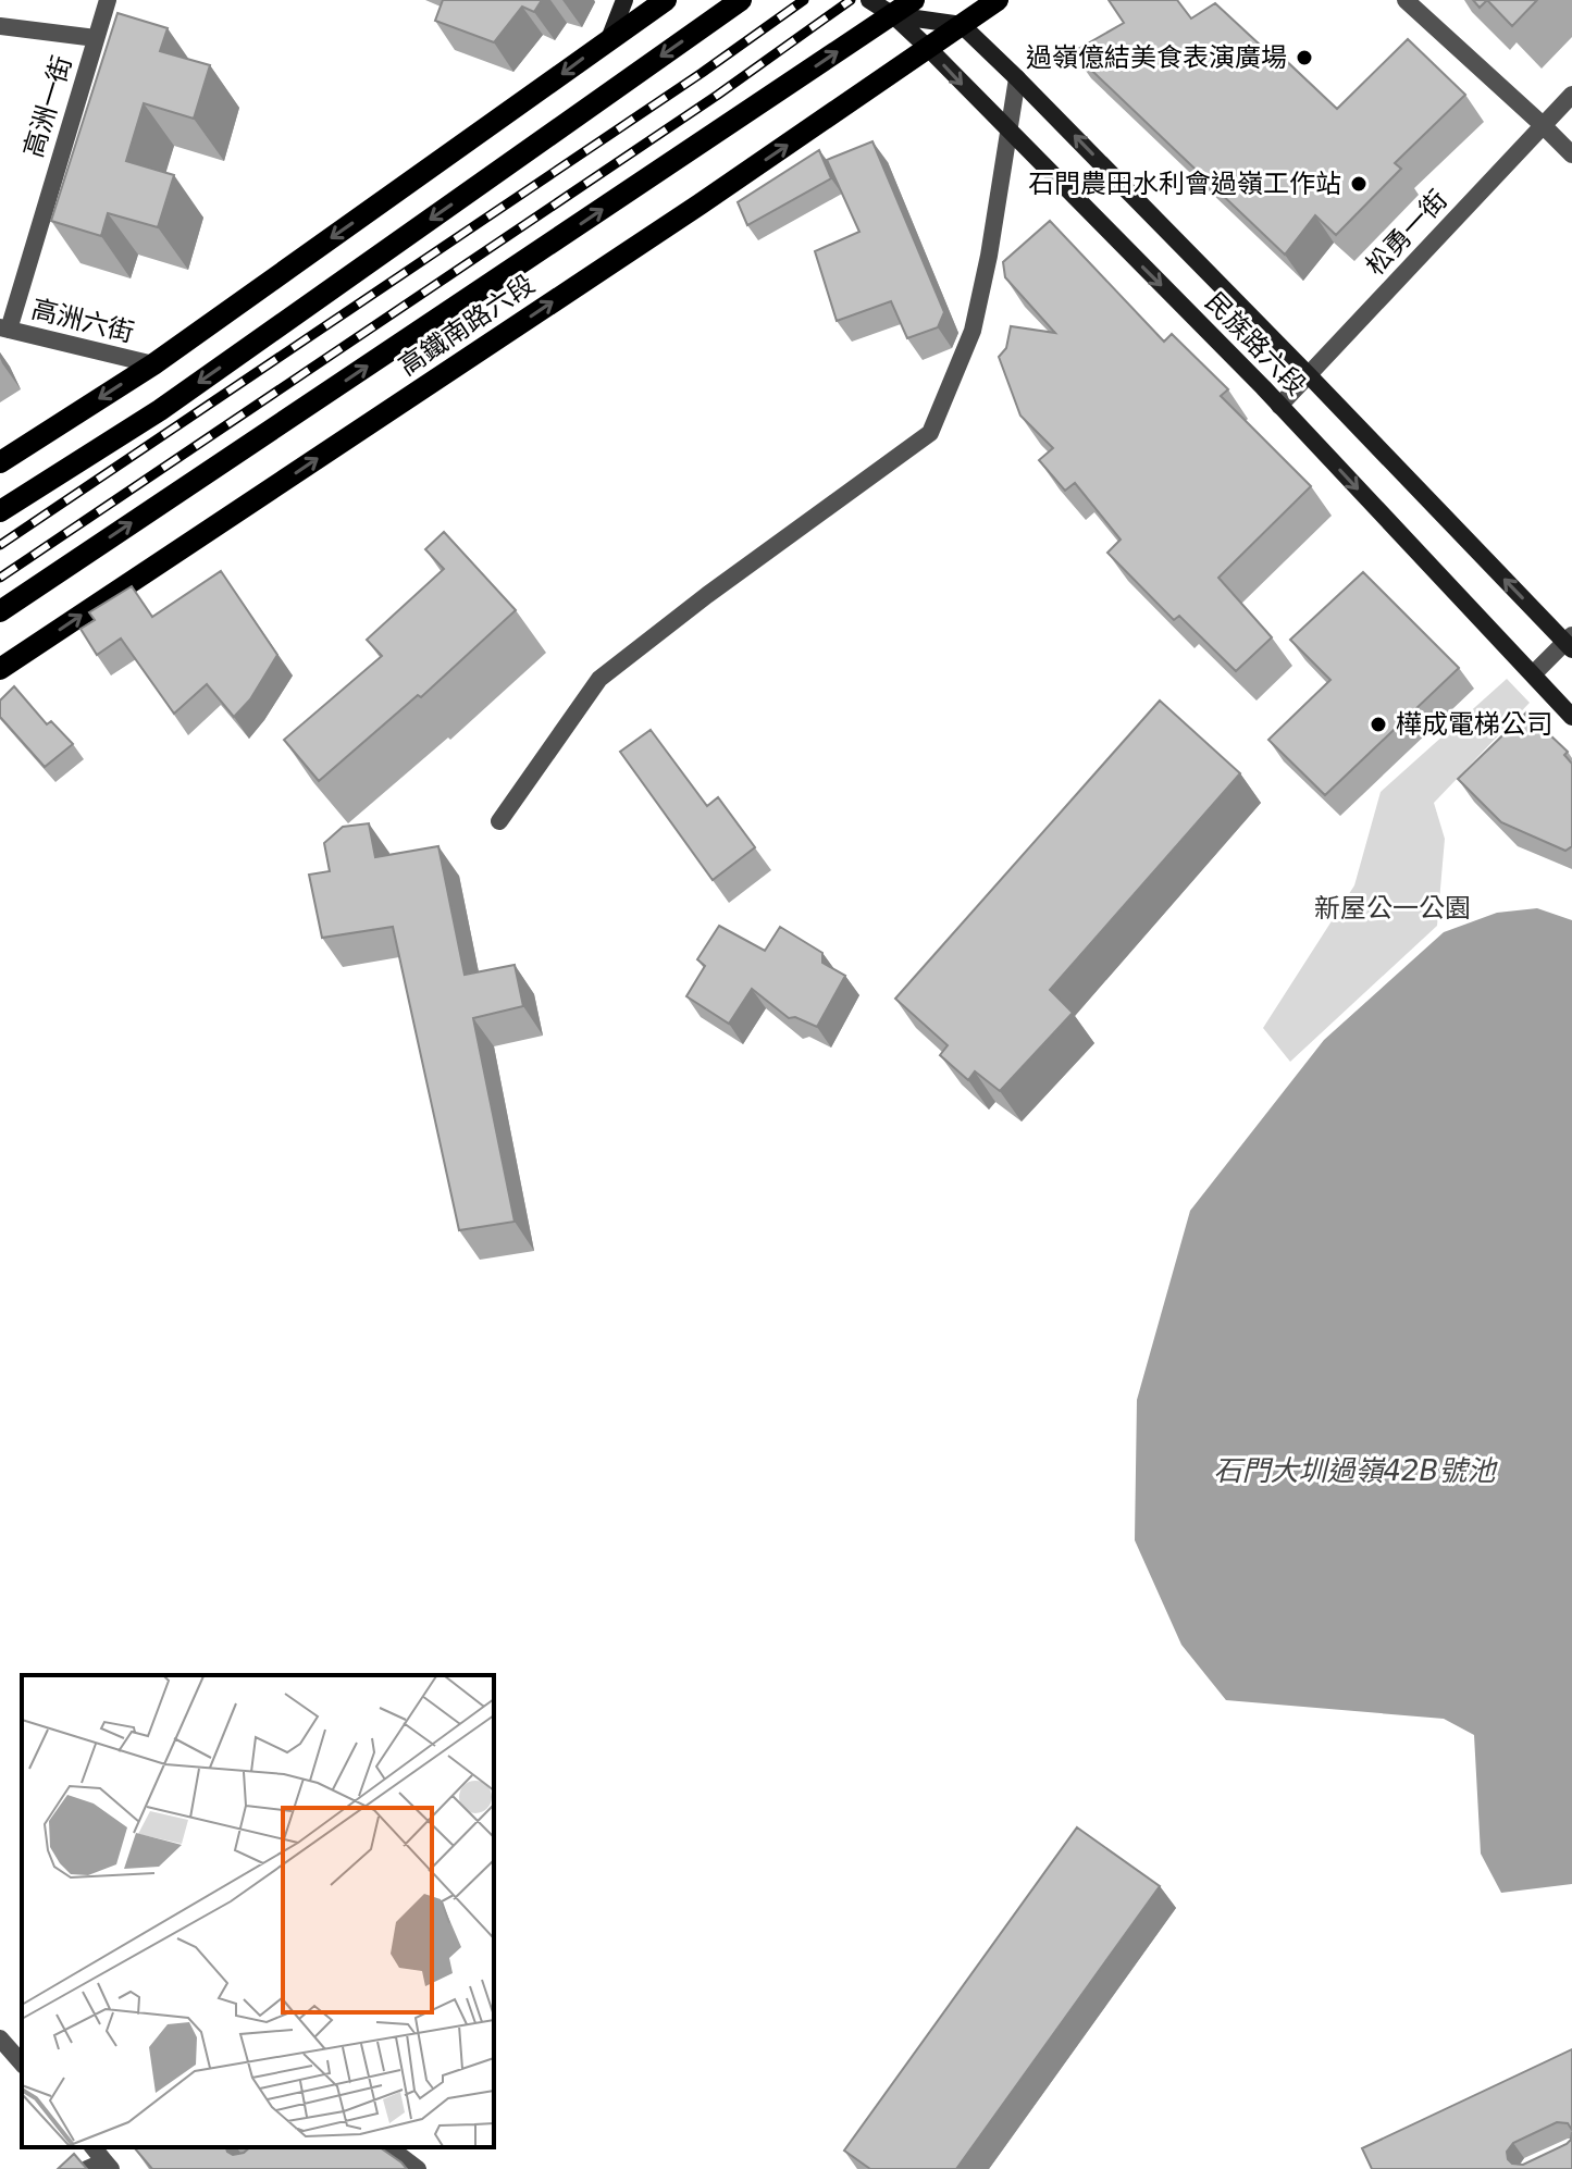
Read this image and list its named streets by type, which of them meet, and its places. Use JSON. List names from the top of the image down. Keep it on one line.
{"streets":{"main road":["高鐵南路六段","民族路六段"],"street":["高洲一街","松勇一街","高洲六街"]},"crossings":[["高洲一街","高洲六街"],["松勇一街","民族路六段"],["高鐵南路六段","民族路六段"]],"water":["石門大圳過嶺42B號池"],"parks":["新屋公一公園"],"places":["過嶺億結美食表演廣場","石門農田水利會過嶺工作站","樺成電梯公司"]}
